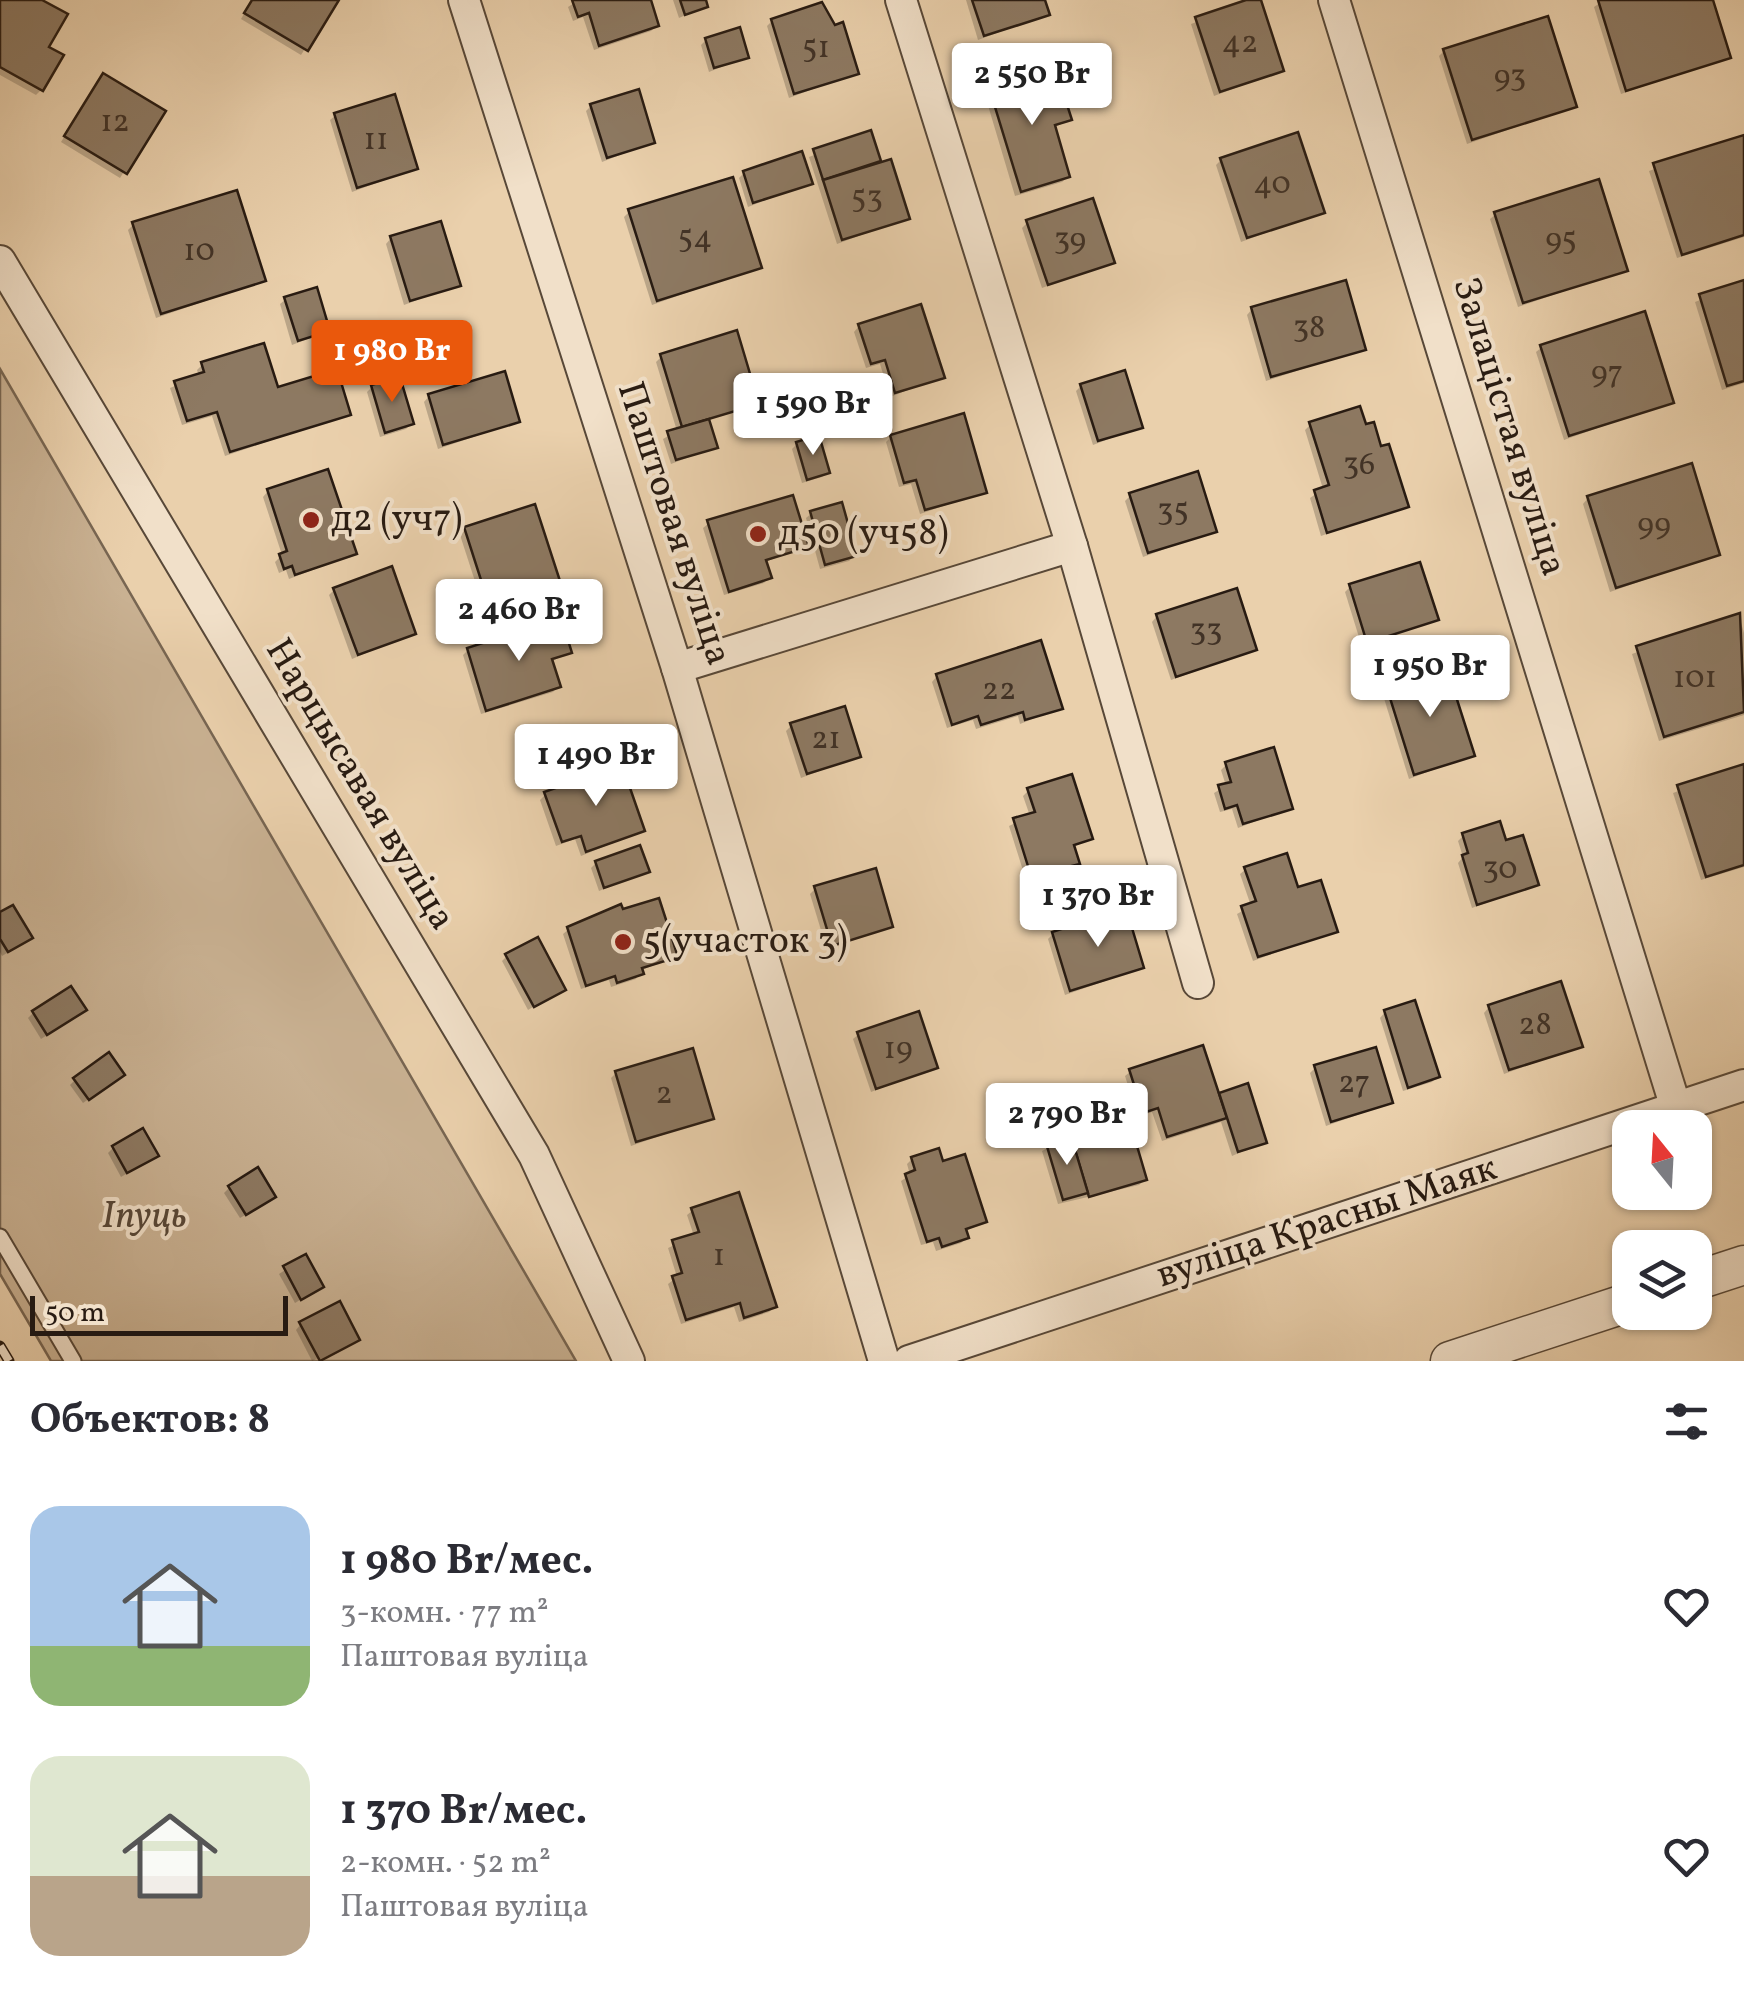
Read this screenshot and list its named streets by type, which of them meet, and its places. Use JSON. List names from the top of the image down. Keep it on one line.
{"streets":{"street":["Залацістая вуліца","Паштовая вуліца","Нарцысавая вуліца","вуліца Красны Маяк"]},"crossings":[["Залацістая вуліца","вуліца Красны Маяк"]],"parks":["Іпуць"],"places":["д2 (уч7)","д50 (уч58)","5(участок 3)"],"house_numbers":["42","51","93","12","11","40","53","54","39","95","10","38","97","36","35","99","33","101","22","21","30","28","19","27","2","1"],"scale_bar":"50 m","north":"top","page":{"price":["2 550 Br","1 980 Br","1 590 Br","2 460 Br","1 950 Br","1 490 Br","1 370 Br","2 790 Br"],"scale":"50 m","heading":"Объектов: 8","list":[{"name":"1 980 Br/мес.","note":"3-комн. · 77 m² · Паштовая вуліца"},{"name":"1 370 Br/мес.","note":"2-комн. · 52 m² · Паштовая вуліца"}]}}
